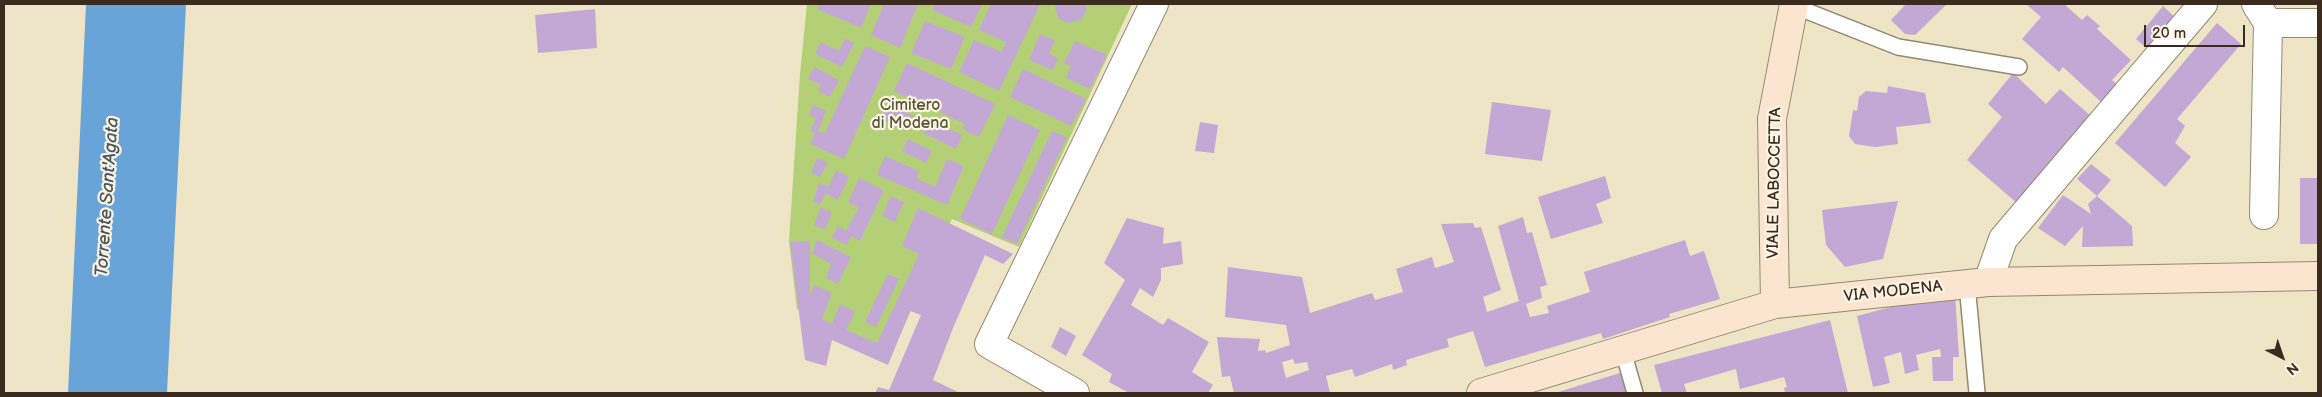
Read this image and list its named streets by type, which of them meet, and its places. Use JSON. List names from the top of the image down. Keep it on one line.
{"streets":{"main road":["VIALE LABOCCETTA","VIA MODENA"]},"crossings":[["VIALE LABOCCETTA","VIA MODENA"]],"water":["Torrente Sant'Agata"],"parks":["Cimitero di Modena"],"scale_bar":"20 m","north":"bottom right"}
